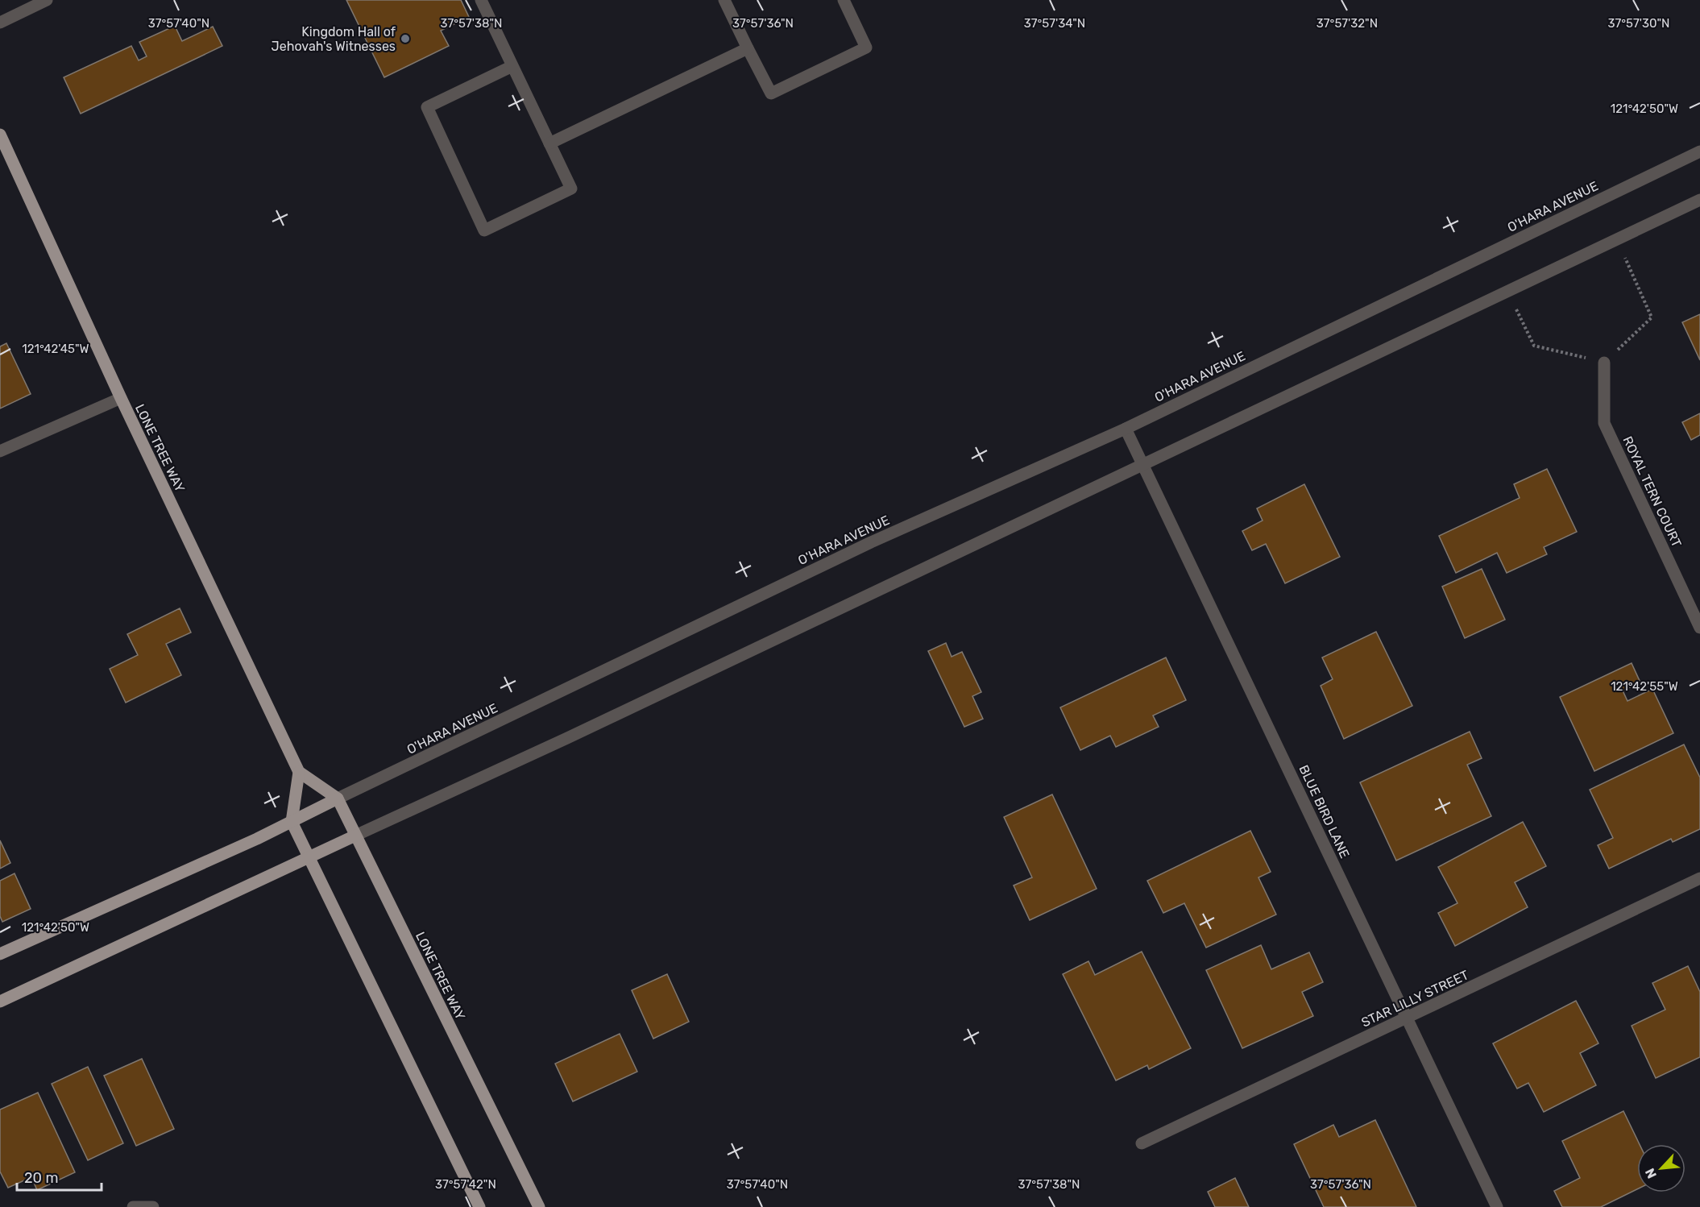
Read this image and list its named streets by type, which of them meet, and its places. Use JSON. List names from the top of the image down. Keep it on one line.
{"streets":{"main road":["O'HARA AVENUE","LONE TREE WAY"],"street":["ROYAL TERN COURT","BLUE BIRD LANE","STAR LILLY STREET"]},"crossings":[["O'HARA AVENUE","LONE TREE WAY"],["O'HARA AVENUE","BLUE BIRD LANE"],["BLUE BIRD LANE","STAR LILLY STREET"]],"places":["Kingdom Hall of Jehovah's Witnesses"],"scale_bar":"20 m","north":"bottom left","coordinates":["37°57'40\"N","37°57'32\"N","37°57'38\"N","37°57'36\"N","37°57'34\"N","37°57'30\"N","121°42'50\"W","121°42'45\"W","121°42'55\"W","37°57'42\"N"]}
